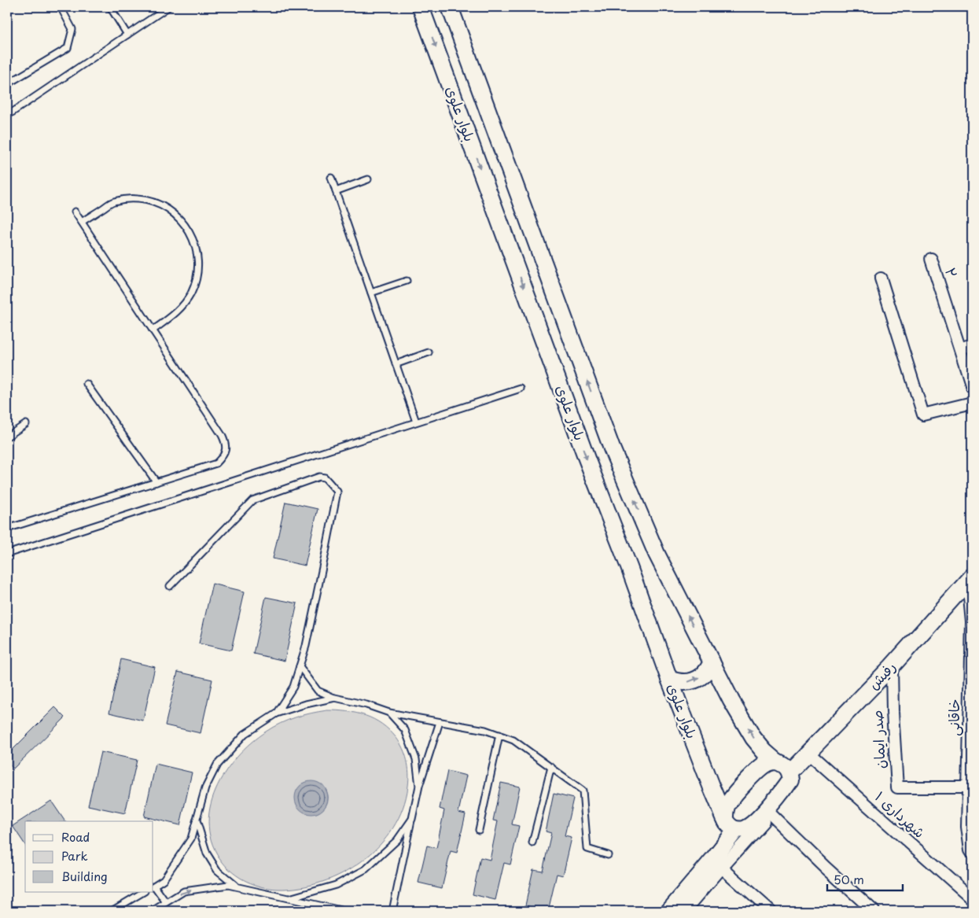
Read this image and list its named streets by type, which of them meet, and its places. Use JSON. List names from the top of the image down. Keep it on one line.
{"streets":{"main road":["بلوار علوی","رفیش"],"street":["۲","خاقانی","صدر ایمان","شهرداری ۱"]},"crossings":[["بلوار علوی","رفیش"],["رفیش","خاقانی"],["رفیش","صدر ایمان"],["رفیش","شهرداری ۱"],["خاقانی","صدر ایمان"]],"legend":["Road","Park","Building"],"scale_bar":"50 m"}
